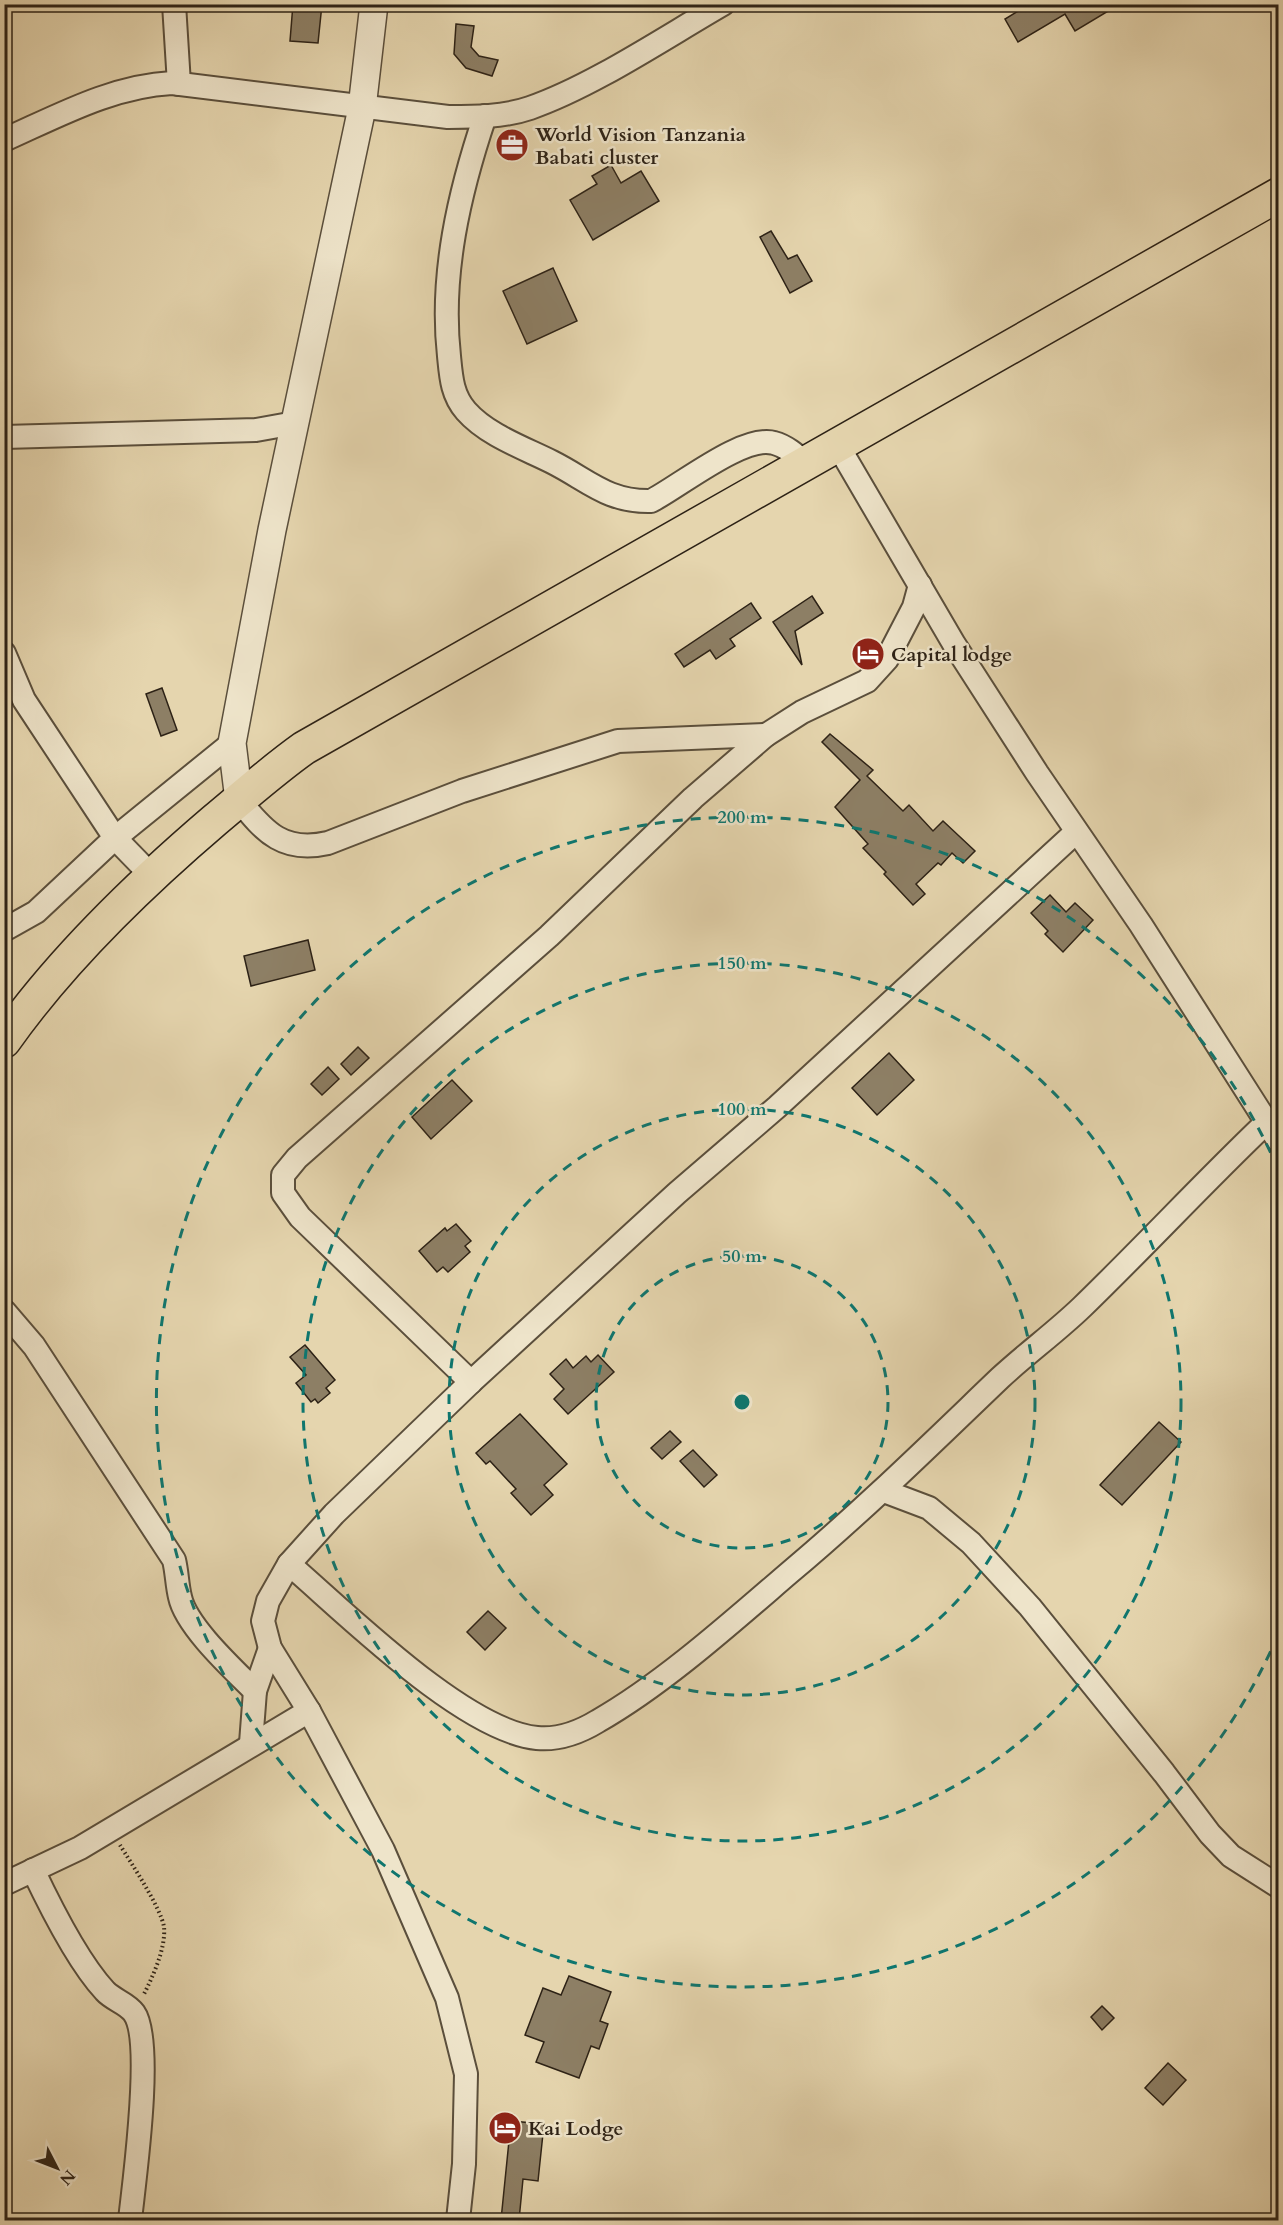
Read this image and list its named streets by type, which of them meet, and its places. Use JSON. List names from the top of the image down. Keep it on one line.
{"places":{"office":["World Vision Tanzania Babati cluster"],"hotel":["Capital lodge","Kai Lodge"]},"north":"bottom right","rings":["200 m","150 m","100 m","50 m"]}
